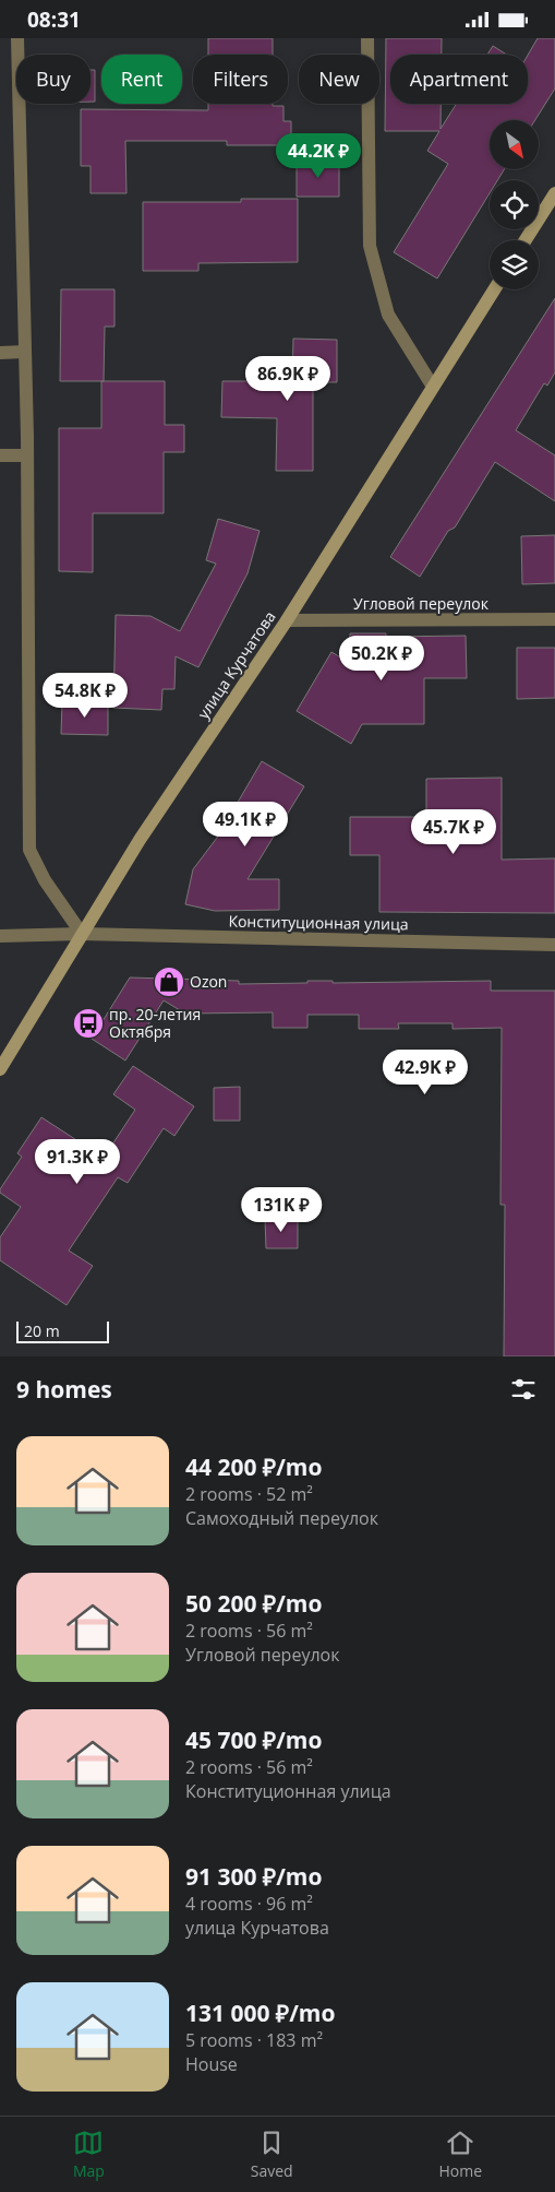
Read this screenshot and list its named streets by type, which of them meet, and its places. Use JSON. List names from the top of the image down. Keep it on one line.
{"streets":{"street":["Угловой переулок","улица Курчатова","Конституционная улица"]},"crossings":[["Угловой переулок","улица Курчатова"],["улица Курчатова","Конституционная улица"]],"places":{"shop":["Ozon"],"bus stop":["пр. 20-летия Октября"]},"scale_bar":"20 m","north":"bottom right","page":{"status":"08:31","chip":["Buy","Rent","Filters","New","Apartment"],"price":["44.2K ₽","86.9K ₽","50.2K ₽","54.8K ₽","49.1K ₽","45.7K ₽","42.9K ₽","91.3K ₽","131K ₽"],"scale":"20 m","heading":"9 homes","list":[{"name":"44 200 ₽/mo","note":"2 rooms · 52 m² · Самоходный переулок"},{"name":"50 200 ₽/mo","note":"2 rooms · 56 m² · Угловой переулок"},{"name":"45 700 ₽/mo","note":"2 rooms · 56 m² · Конституционная улица"},{"name":"91 300 ₽/mo","note":"4 rooms · 96 m² · улица Курчатова"},{"name":"131 000 ₽/mo","note":"5 rooms · 183 m² · House"}],"tabs":["Map","Saved","Home"]}}
